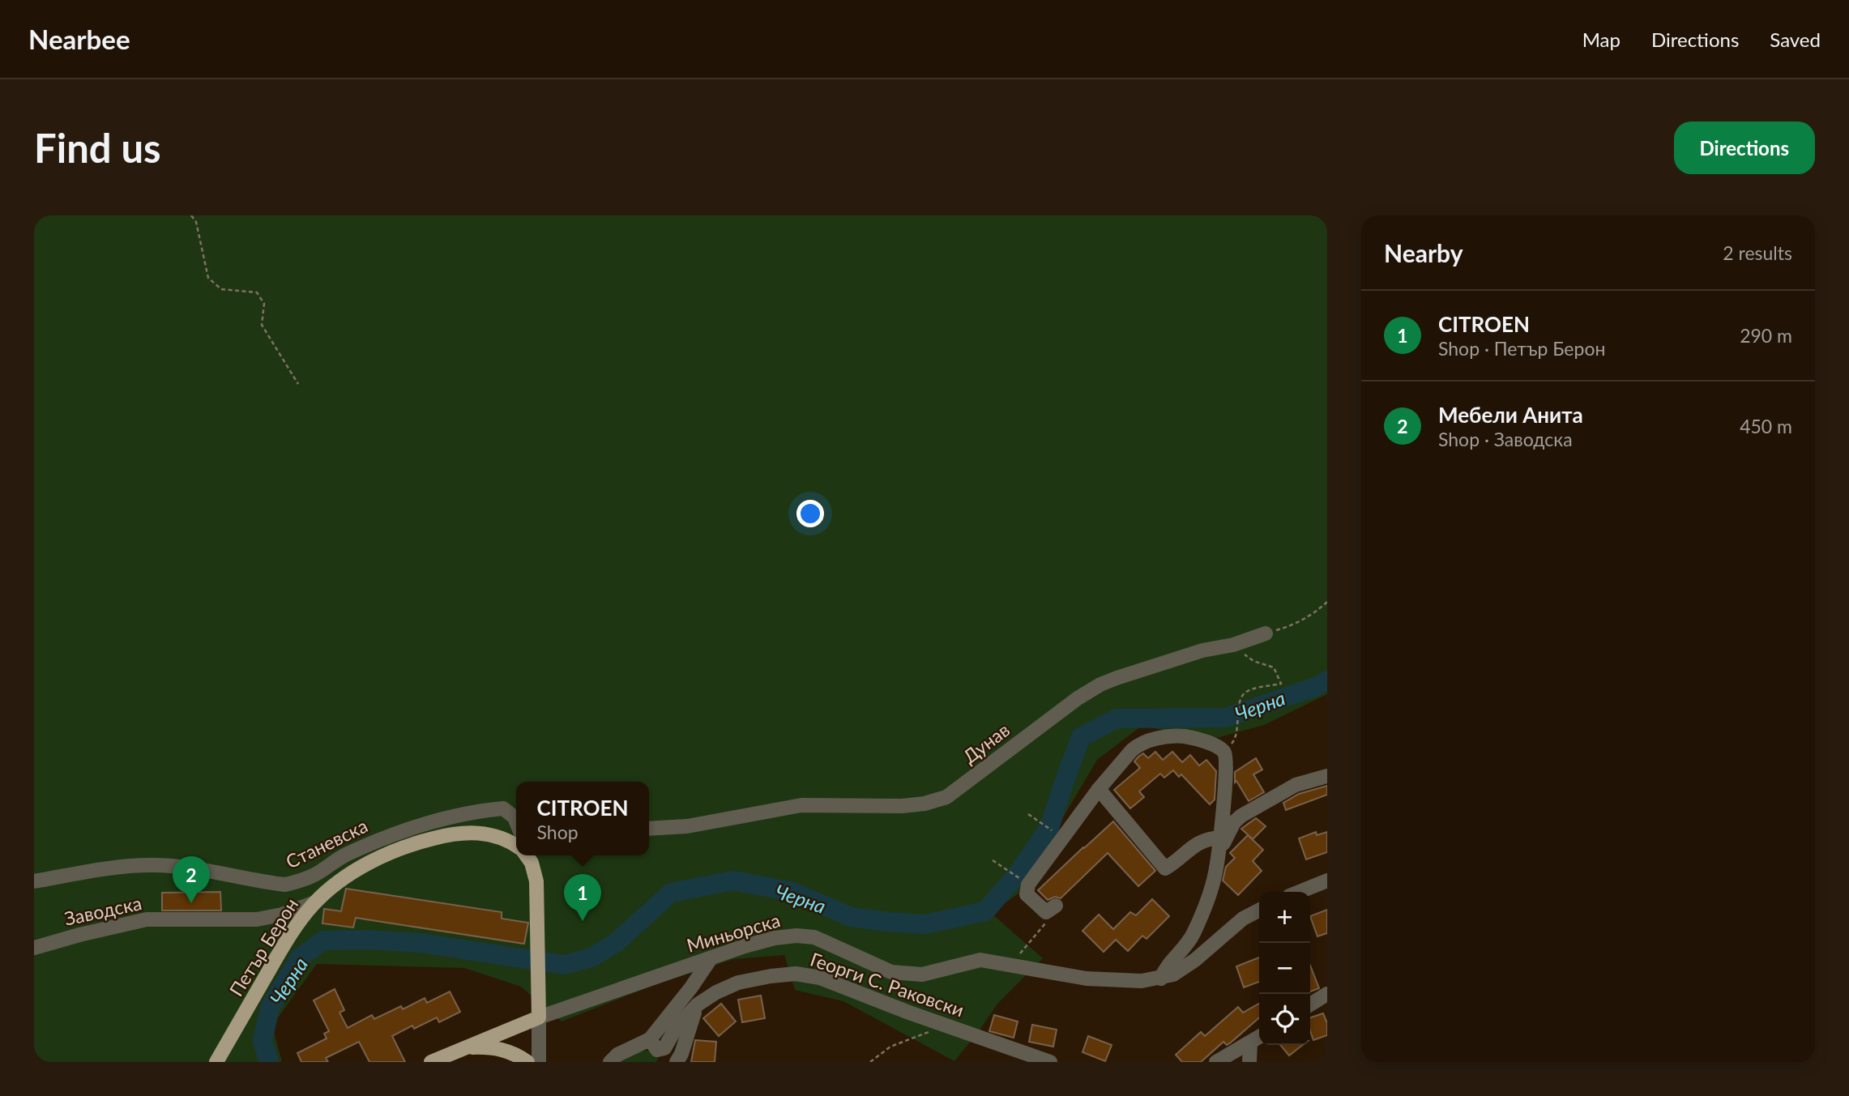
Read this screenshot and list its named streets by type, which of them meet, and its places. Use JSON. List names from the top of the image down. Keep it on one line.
{"streets":{"main road":["Петър Берон"],"street":["Дунав","Станевска","Заводска","Миньорска","Георги С. Раковски"]},"crossings":[["Заводска","Петър Берон"],["Миньорска","Петър Берон"]],"water":["Черна"],"page":{"header":"Nearbee","nav":["Map","Directions","Saved"],"buttons":"Directions","title":"Find us","heading":["Nearby","2 results"],"list":[{"mark":"1","name":"CITROEN","note":"Shop · Петър Берон","value":"290 m"},{"mark":"2","name":"Мебели Анита","note":"Shop · Заводска","value":"450 m"}],"popup":["CITROEN","Shop"],"pins":["2","1"],"map_buttons":["+","−"]}}
